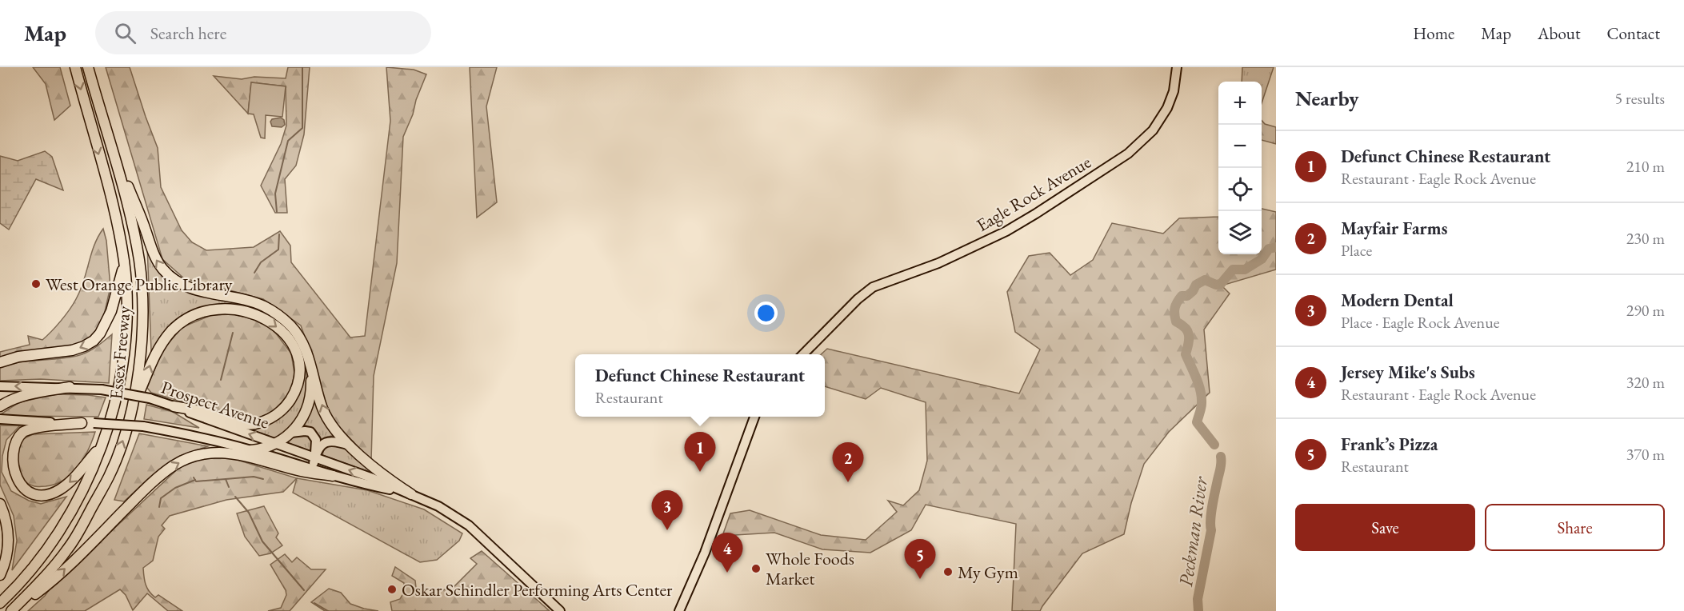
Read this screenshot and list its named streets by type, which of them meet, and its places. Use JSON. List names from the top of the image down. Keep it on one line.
{"streets":{"highway":["Essex Freeway"],"main road":["Eagle Rock Avenue","Prospect Avenue"]},"water":["Peckman River"],"places":["West Orange Public Library","Whole Foods Market","My Gym","Oskar Schindler Performing Arts Center"],"page":{"header":"Map","search":"Search here","nav":["Home","Map","About","Contact"],"heading":["Nearby","5 results"],"map_buttons":["+","−"],"list":[{"mark":"1","name":"Defunct Chinese Restaurant","note":"Restaurant · Eagle Rock Avenue","value":"210 m"},{"mark":"2","name":"Mayfair Farms","note":"Place","value":"230 m"},{"mark":"3","name":"Modern Dental","note":"Place · Eagle Rock Avenue","value":"290 m"},{"mark":"4","name":"Jersey Mike's Subs","note":"Restaurant · Eagle Rock Avenue","value":"320 m"},{"mark":"5","name":"Frank’s Pizza","note":"Restaurant","value":"370 m"}],"popup":["Defunct Chinese Restaurant","Restaurant"],"pins":["1","2","3","4","5"],"buttons":["Save","Share"]}}
